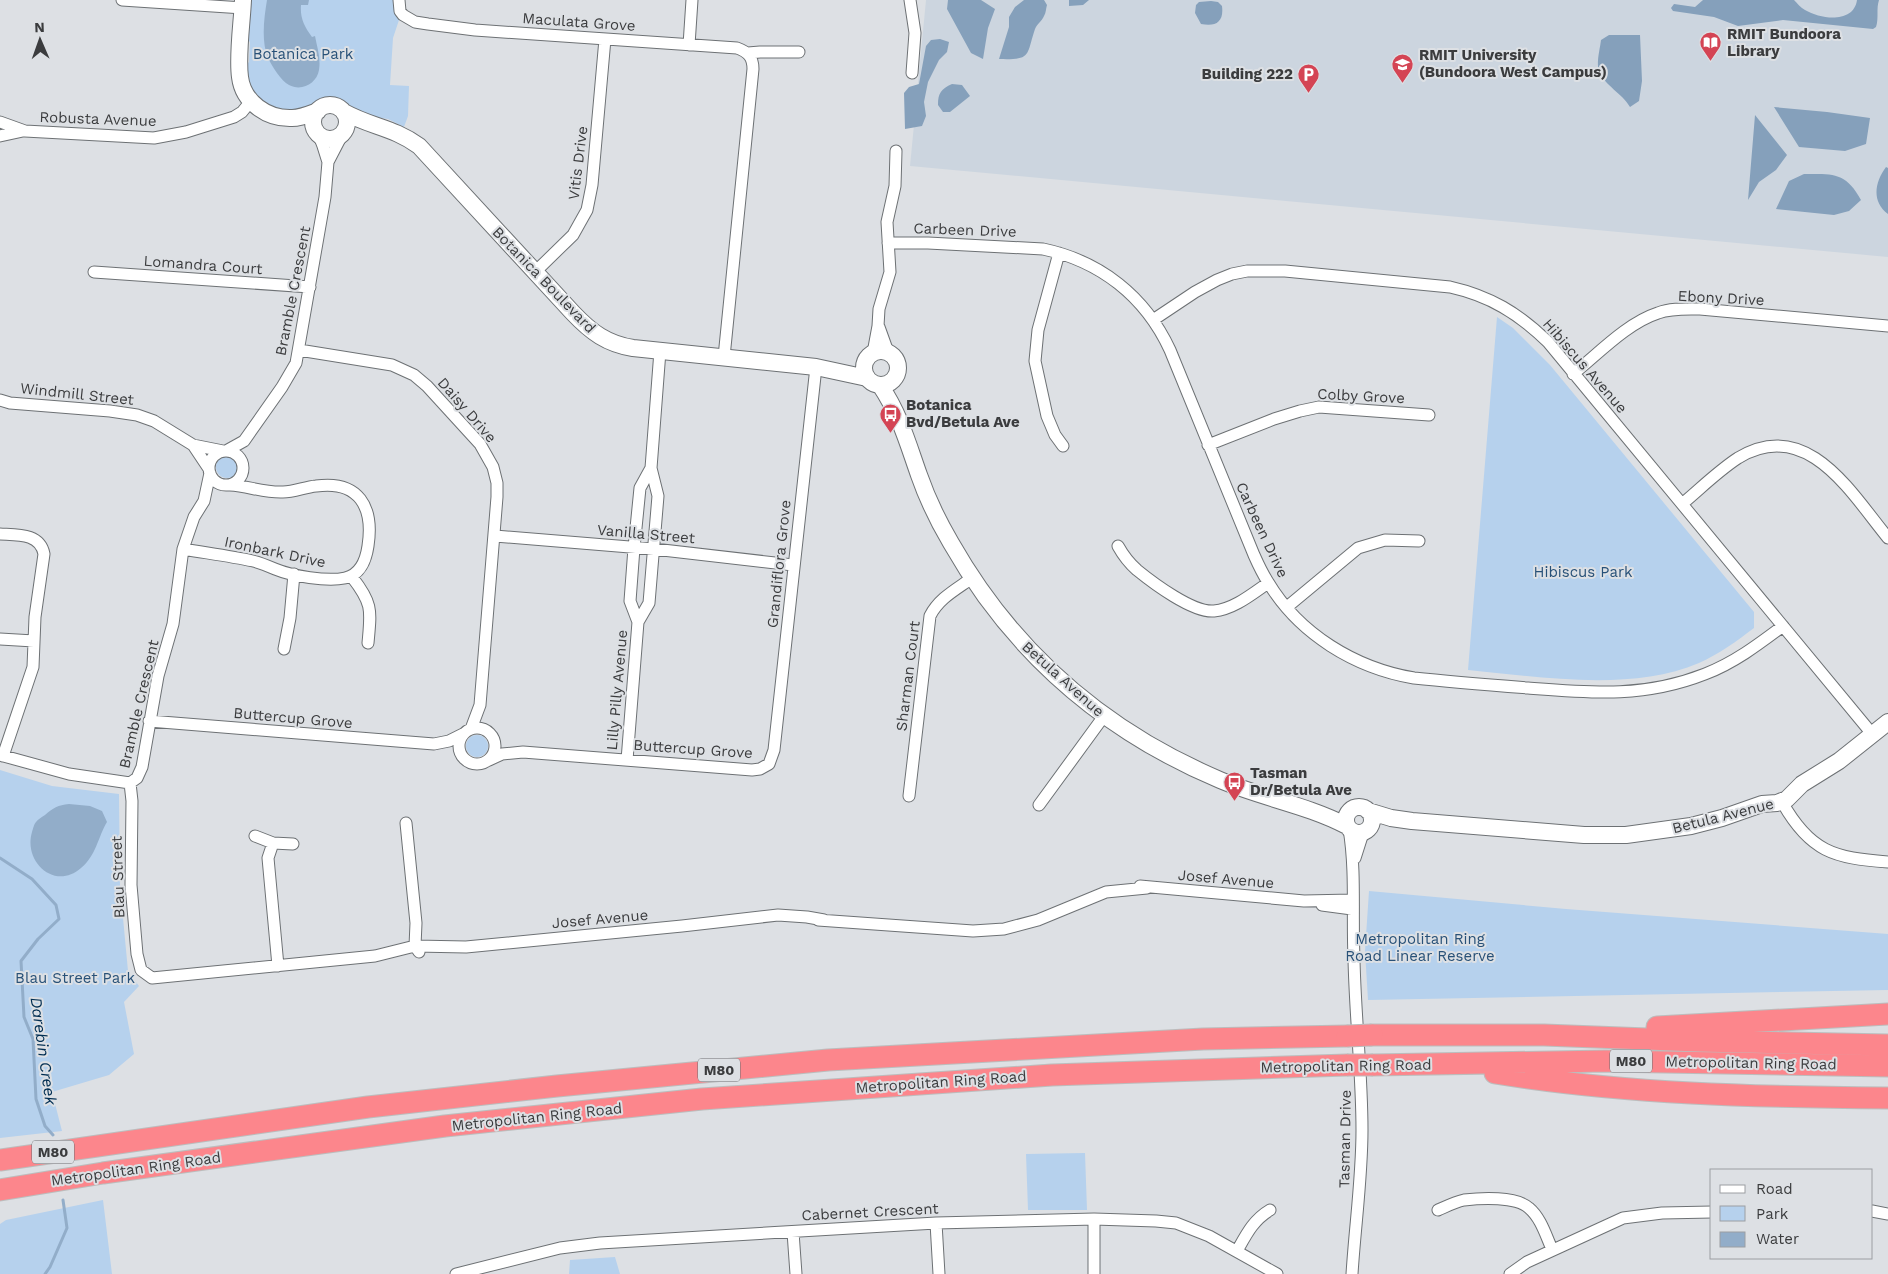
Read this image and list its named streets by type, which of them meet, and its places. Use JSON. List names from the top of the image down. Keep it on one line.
{"streets":{"highway":["M80","Metropolitan Ring Road"],"street":["Maculata Grove","Robusta Avenue","Vitis Drive","Carbeen Drive","Lomandra Court","Botanica Boulevard","Bramble Crescent","Ebony Drive","Hibiscus Avenue","Windmill Street","Colby Grove","Daisy Drive","Vanilla Street","Ironbark Drive","Grandiflora Grove","Sharman Court","Betula Avenue","Lilly Pilly Avenue","Buttercup Grove","Blau Street","Josef Avenue","Tasman Drive","Cabernet Crescent"]},"crossings":[["Maculata Grove","Vitis Drive"],["Vitis Drive","Botanica Boulevard"],["Carbeen Drive","Hibiscus Avenue"],["Carbeen Drive","Colby Grove"],["Lomandra Court","Bramble Crescent"],["Botanica Boulevard","Bramble Crescent"],["Botanica Boulevard","Grandiflora Grove"],["Botanica Boulevard","Betula Avenue"],["Botanica Boulevard","Lilly Pilly Avenue"],["Bramble Crescent","Windmill Street"],["Bramble Crescent","Daisy Drive"],["Bramble Crescent","Ironbark Drive"],["Bramble Crescent","Buttercup Grove"],["Bramble Crescent","Blau Street"],["Ebony Drive","Hibiscus Avenue"],["Hibiscus Avenue","Betula Avenue"],["Daisy Drive","Vanilla Street"],["Daisy Drive","Buttercup Grove"],["Vanilla Street","Grandiflora Grove"],["Vanilla Street","Lilly Pilly Avenue"],["Grandiflora Grove","Buttercup Grove"],["Sharman Court","Betula Avenue"],["Betula Avenue","Tasman Drive"],["Lilly Pilly Avenue","Buttercup Grove"],["Blau Street","Josef Avenue"],["Josef Avenue","Tasman Drive"]],"water":["Darebin Creek"],"parks":["Botanica Park","Hibiscus Park","Metropolitan Ring Road Linear Reserve","Blau Street Park"],"places":{"library":["RMIT Bundoora Library"],"school or university":["RMIT University (Bundoora West Campus)"],"parking":["Building 222"],"bus stop":["Botanica Bvd/Betula Ave","Tasman Dr/Betula Ave"]},"legend":["Road","Park","Water"],"north":"top"}
